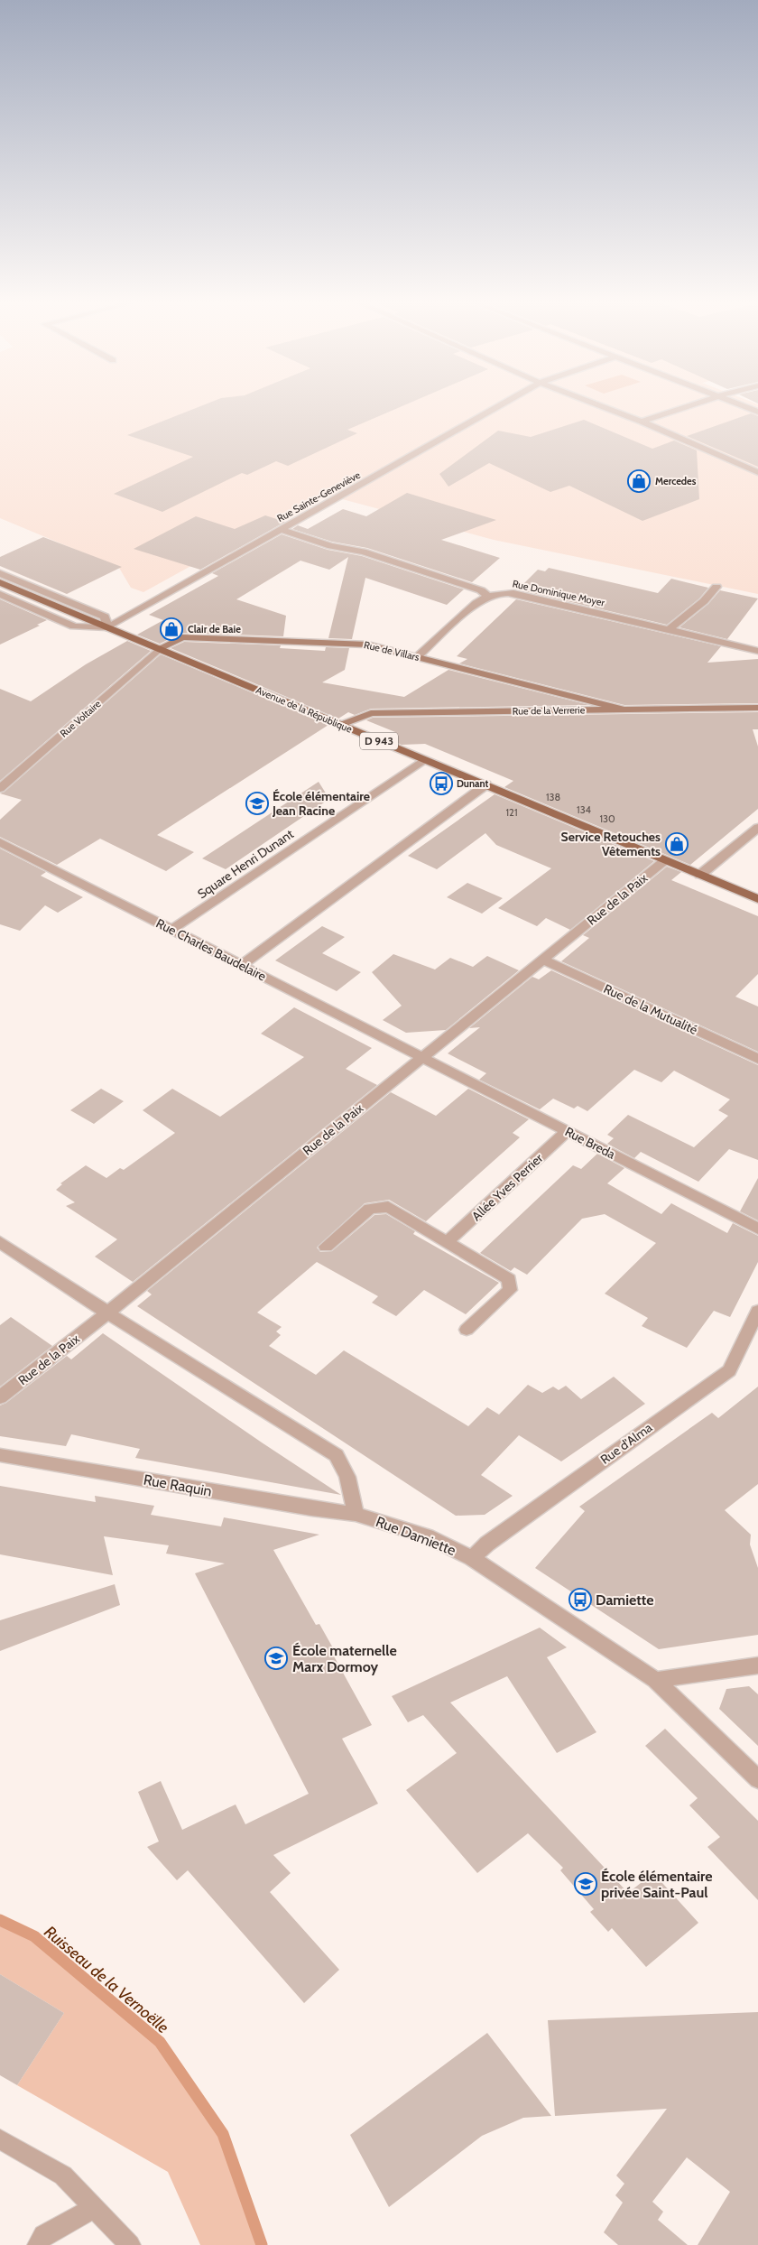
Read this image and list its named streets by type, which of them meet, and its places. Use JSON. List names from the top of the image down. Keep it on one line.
{"streets":{"main road":["Rue de Villars","Avenue de la République","Rue de la Verrerie","D 943"],"street":["Rue Sainte-Geneviève","Rue Dominique Moyer","Rue Voltaire","Square Henri Dunant","Rue de la Paix","Rue Charles Baudelaire","Rue de la Mutualité","Rue Breda","Allée Yves Perrier","Rue d'Alma","Rue Raquin","Rue Damiette"]},"crossings":[["Rue Sainte-Geneviève","Avenue de la République"],["Rue de Villars","Avenue de la République"],["Rue de Villars","Rue de la Verrerie"],["Rue de Villars","Rue Voltaire"],["Avenue de la République","Rue de la Verrerie"],["Avenue de la République","Rue Voltaire"],["Avenue de la République","Square Henri Dunant"],["Avenue de la République","Rue de la Paix"],["Square Henri Dunant","Rue Charles Baudelaire"],["Rue de la Paix","Rue Charles Baudelaire"],["Rue de la Paix","Rue de la Mutualité"],["Rue de la Paix","Rue Breda"],["Rue Charles Baudelaire","Rue Breda"],["Rue Breda","Allée Yves Perrier"],["Rue d'Alma","Rue Damiette"],["Rue Raquin","Rue Damiette"]],"water":["Ruisseau de la Vernoëlle"],"places":{"shop":["Mercedes","Clair de Baie","Service Retouches Vêtements"],"bus stop":["Dunant","Damiette"],"school or university":["École élémentaire Jean Racine","École maternelle Marx Dormoy","École élémentaire privée Saint-Paul"]},"house_numbers":["138","134","121","130"]}
